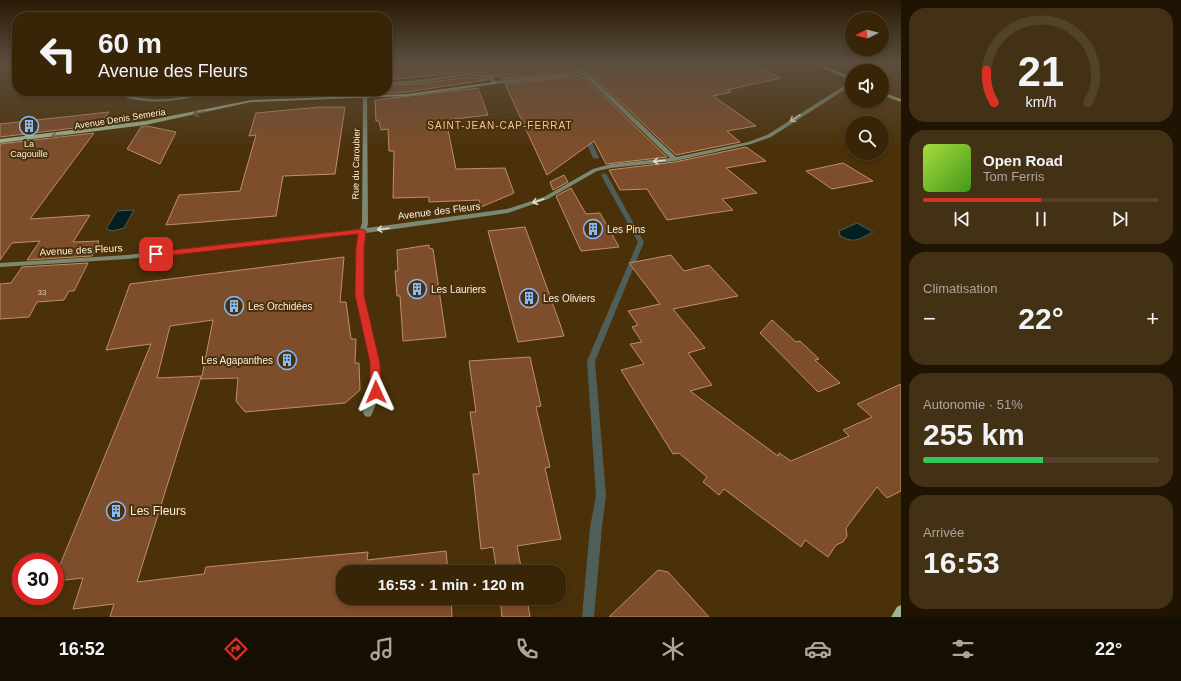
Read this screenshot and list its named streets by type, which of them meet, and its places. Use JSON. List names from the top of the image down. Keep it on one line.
{"streets":{"main road":["Avenue Denis Semeria"],"street":["Rue du Caroubier","Avenue des Fleurs"]},"crossings":[["Avenue Denis Semeria","Rue du Caroubier"],["Rue du Caroubier","Avenue des Fleurs"]],"one_way":["Avenue Denis Semeria","Avenue des Fleurs"],"districts":["SAINT-JEAN-CAP-FERRAT"],"places":{"building":["La Cagouille","Les Pins","Les Lauriers","Les Oliviers","Les Orchidées","Les Agapanthes","Les Fleurs"]},"house_numbers":["33"],"north":"left","page":{"turn":["60 m","Avenue des Fleurs"],"song":["Open Road","Tom Ferris"],"tile":["Climatisation",["Autonomie · 51%","255 km"],["Arrivée","16:53"]],"heat":["−","22°","+"],"limit":"30","trip":"16:53 · 1 min · 120 m","tabs":["16:52","22°"],"gauge":["21","km/h"]}}
